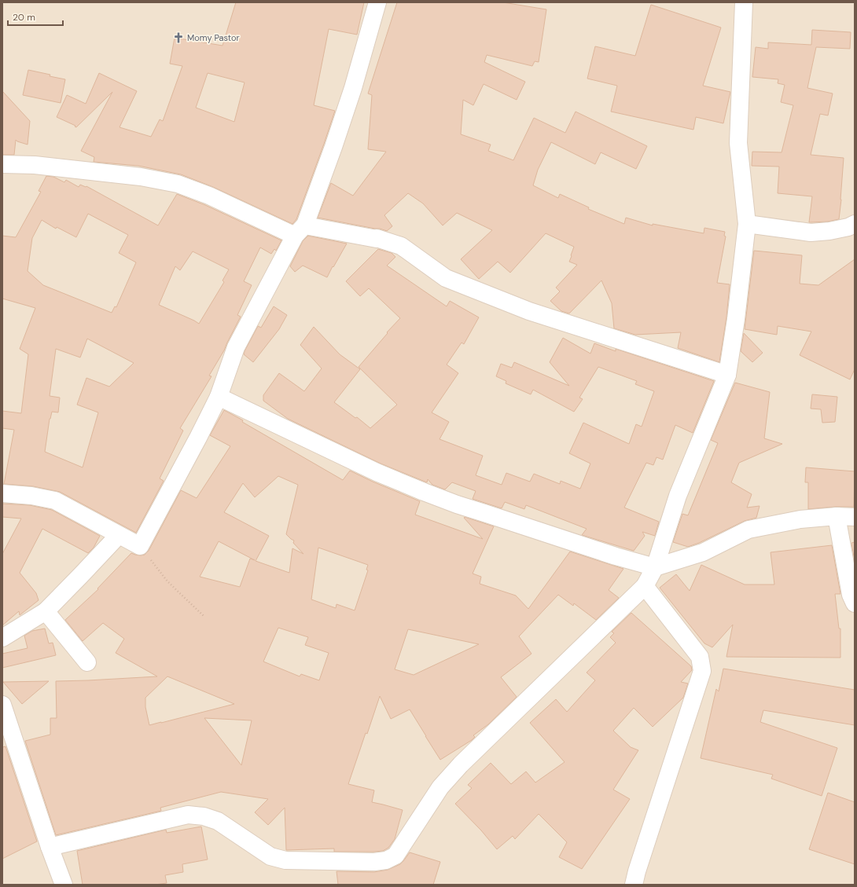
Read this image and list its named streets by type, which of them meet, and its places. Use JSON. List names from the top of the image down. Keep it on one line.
{"places":{"church":["Momy Pastor"]},"scale_bar":"20 m"}
